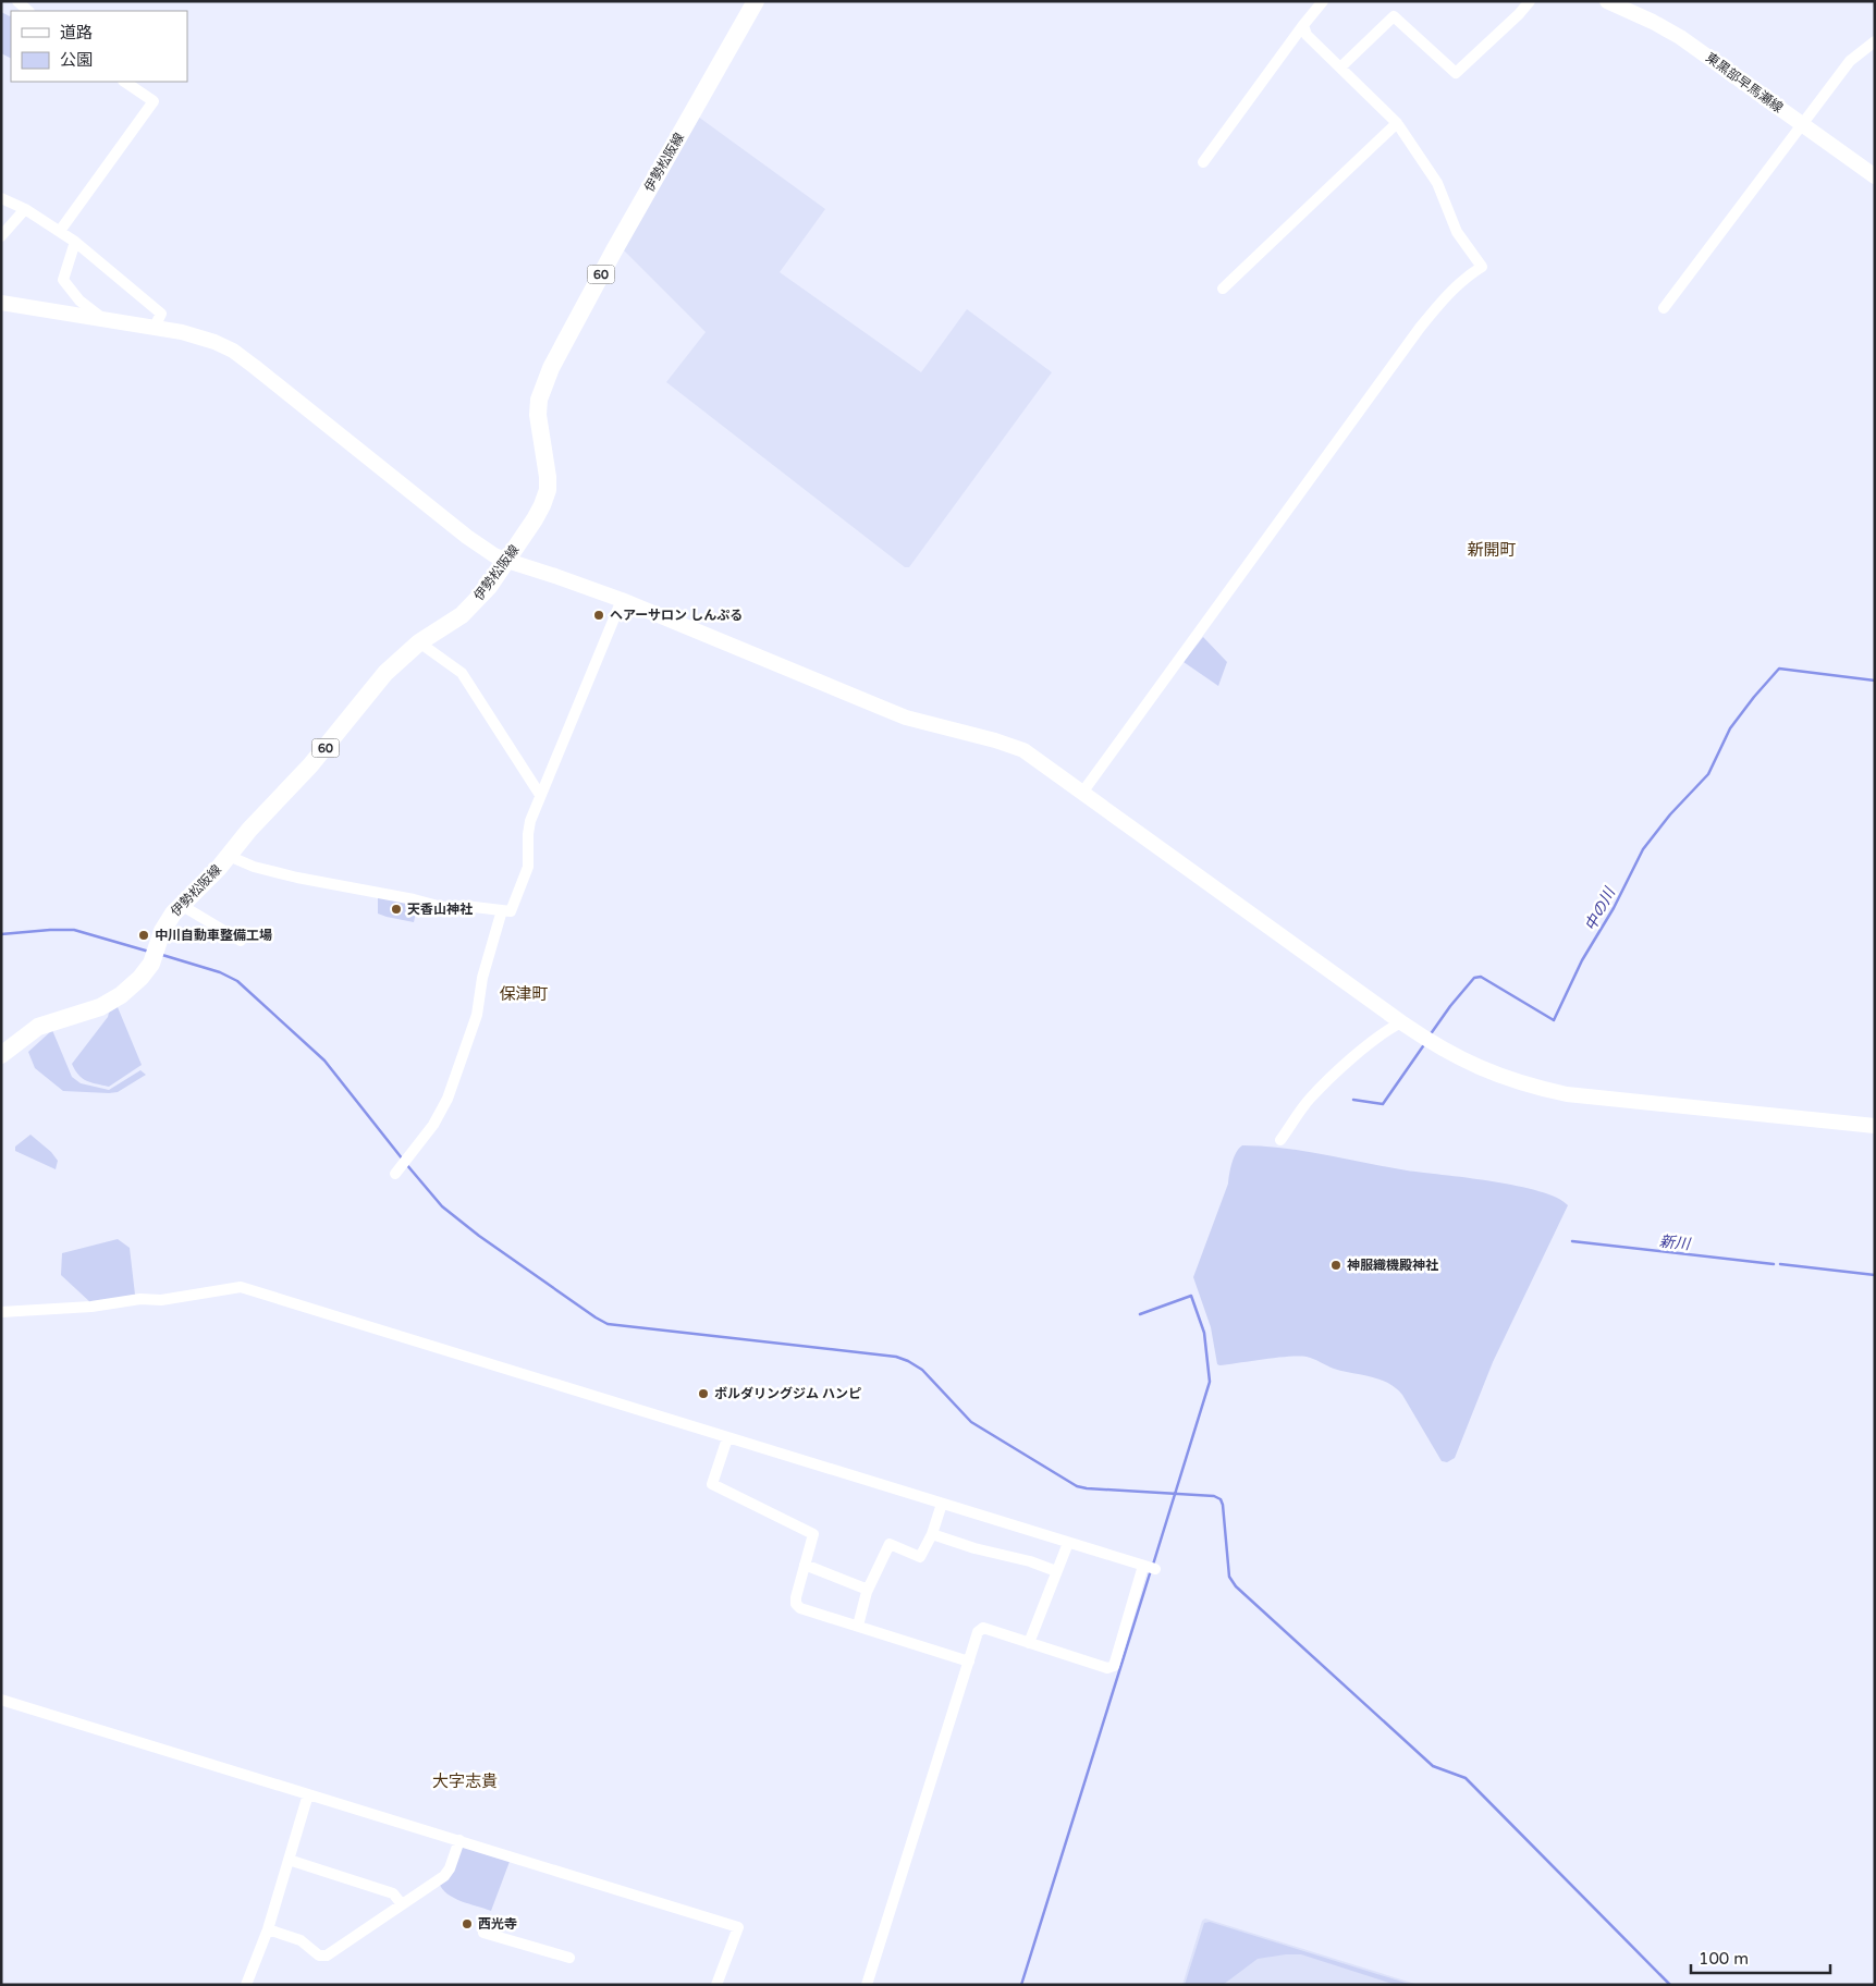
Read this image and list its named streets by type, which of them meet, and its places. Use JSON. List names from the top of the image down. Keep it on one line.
{"streets":{"main road":["伊勢松阪線","60"],"street":["東黒部早馬瀬線"]},"districts":["新開町","保津町","大字志貴"],"water":["中の川","新川"],"places":["ヘアーサロン しんぷる","天香山神社","中川自動車整備工場","神服織機殿神社","ボルダリングジム ハンピ","西光寺"],"legend":["道路","公園"],"scale_bar":"100 m"}
